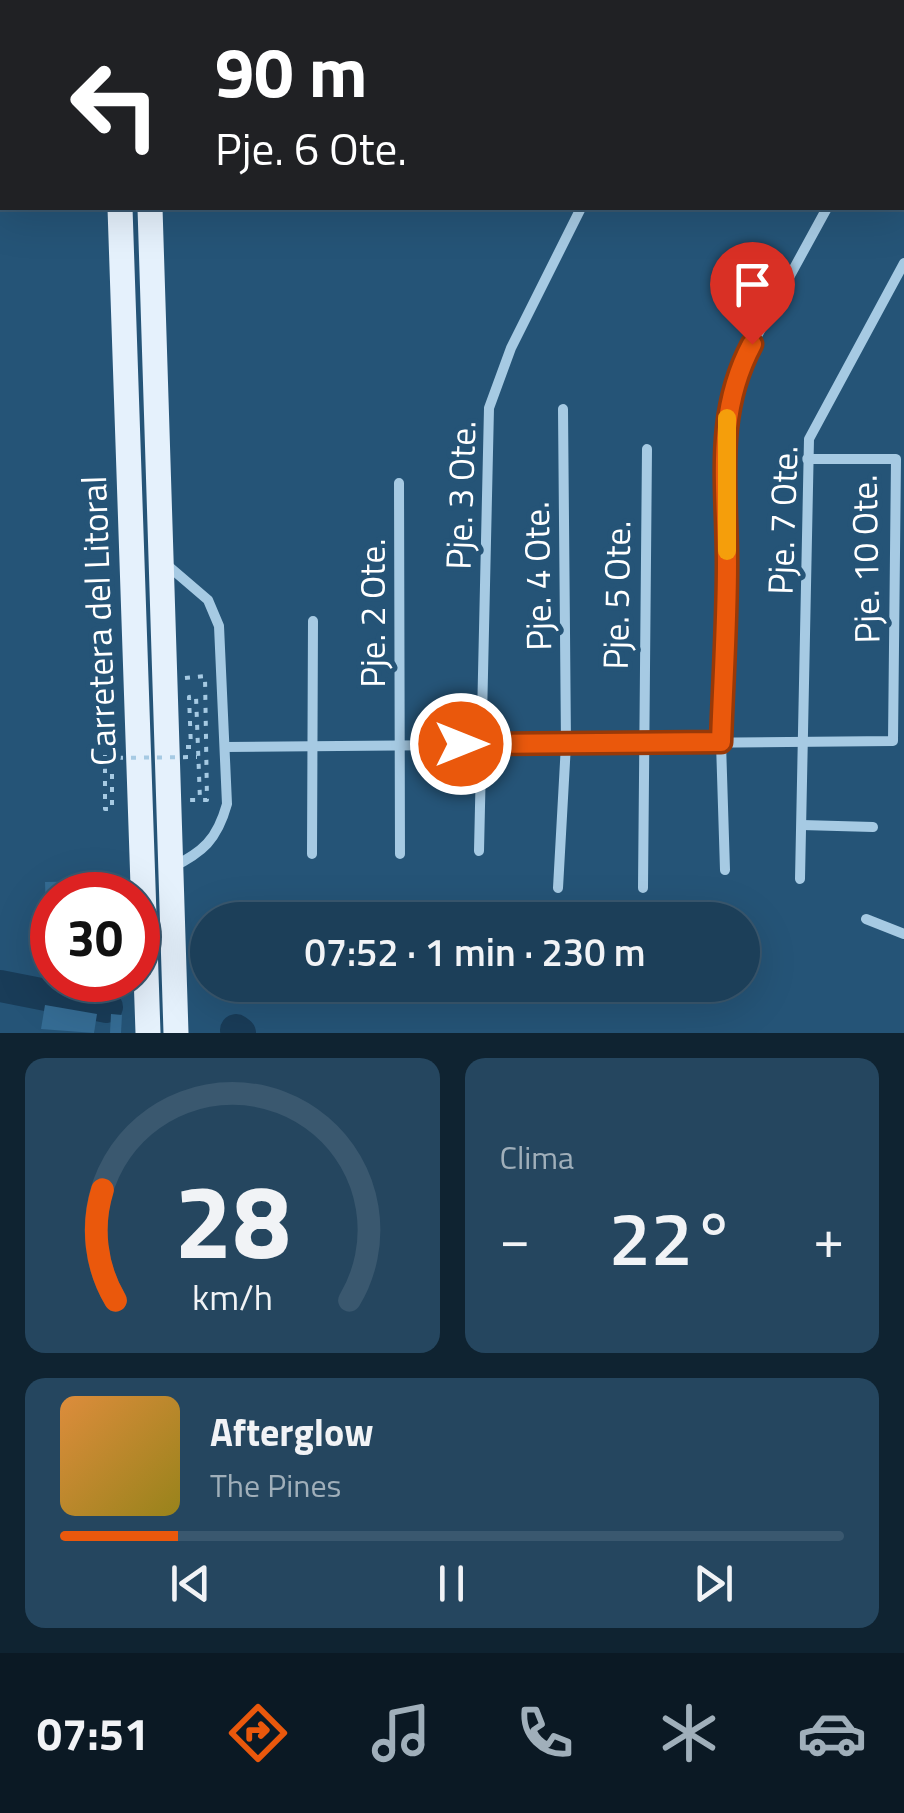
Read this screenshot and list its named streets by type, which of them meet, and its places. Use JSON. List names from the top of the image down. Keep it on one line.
{"streets":{"main road":["Carretera del Litoral"],"street":["Pje. 3 Ote.","Pje. 7 Ote.","Pje. 10 Ote.","Pje. 4 Ote.","Pje. 5 Ote.","Pje. 2 Ote."]},"crossings":[["Pje. 7 Ote.","Pje. 10 Ote."]],"page":{"turn":["90 m","Pje. 6 Ote."],"limit":"30","trip":"07:52 · 1 min · 230 m","tile":"Clima","heat":["−","22°","+"],"song":["Afterglow","The Pines"],"tabs":"07:51","gauge":["28","km/h"]}}
